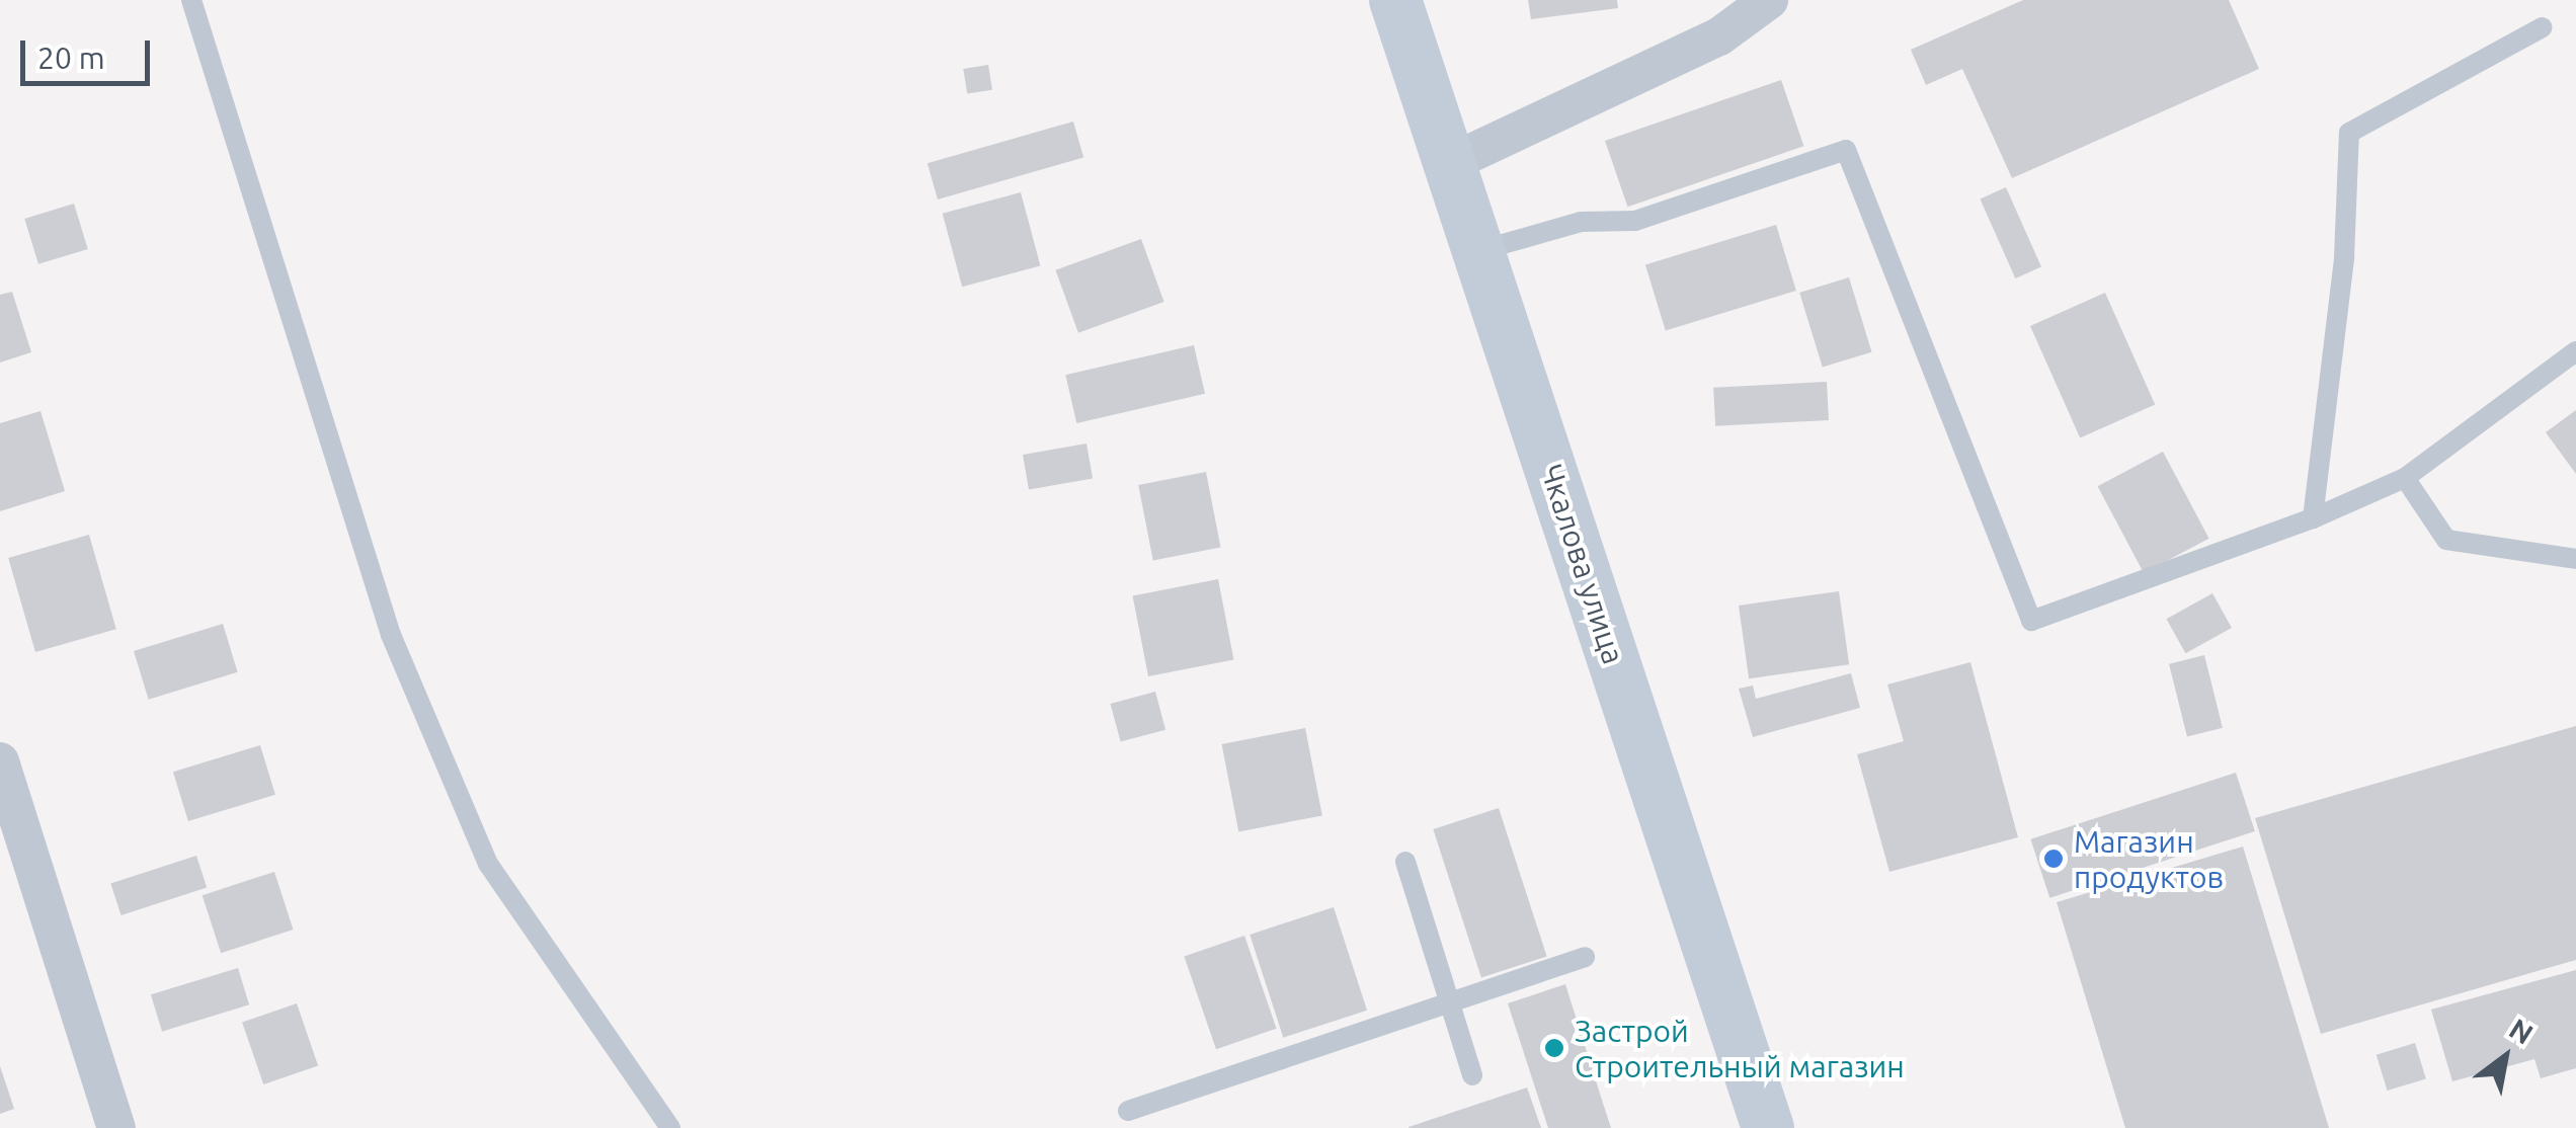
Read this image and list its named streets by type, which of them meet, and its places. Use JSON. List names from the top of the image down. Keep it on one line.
{"streets":{"main road":["Чкалова улица"]},"places":["Магазин продуктов","Застрой Строительный магазин"],"scale_bar":"20 m","north":"top right"}
